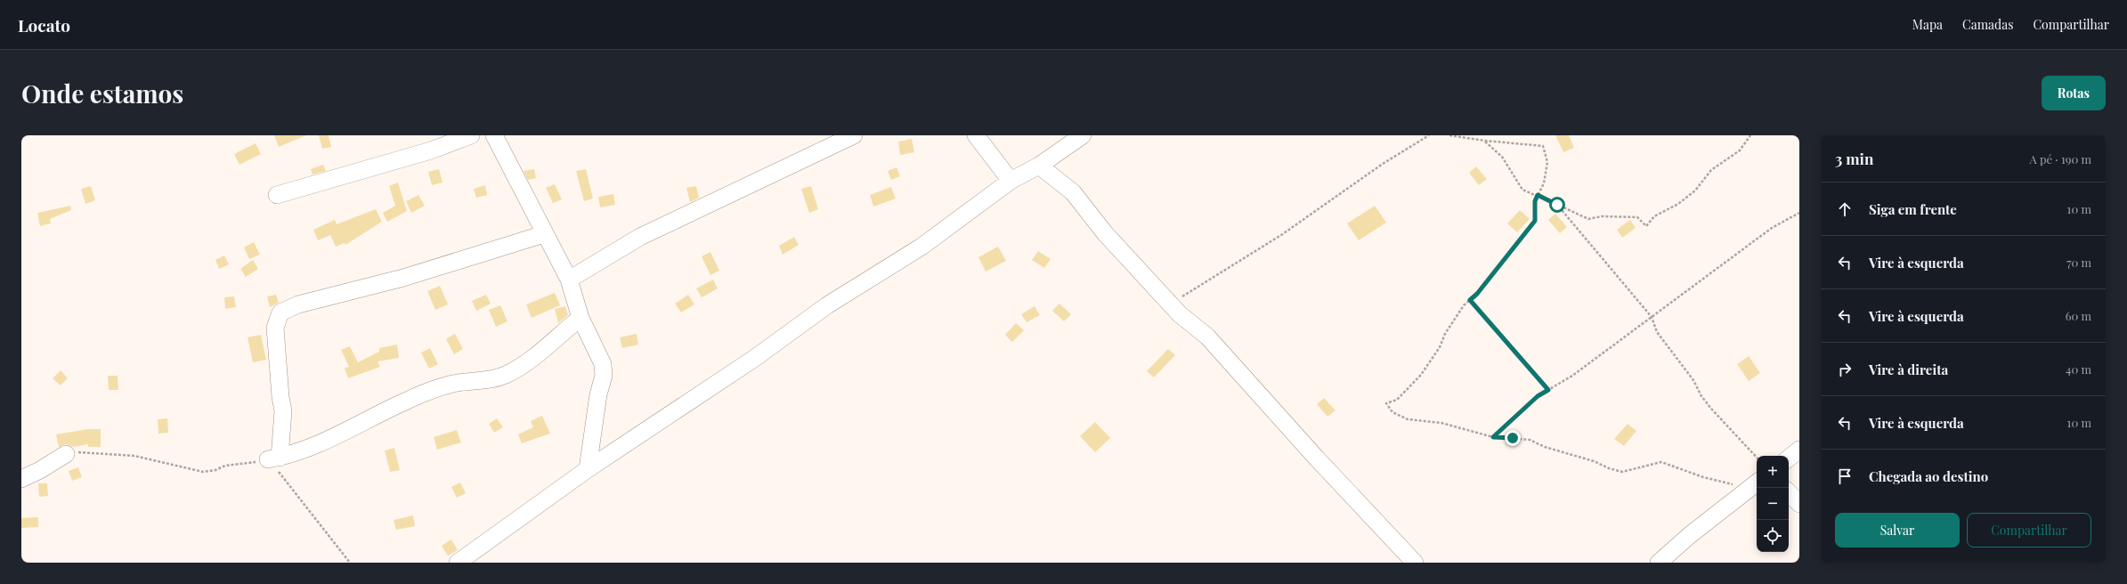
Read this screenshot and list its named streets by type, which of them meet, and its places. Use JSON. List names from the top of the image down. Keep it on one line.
{"page":{"header":"Locato","nav":["Mapa","Camadas","Compartilhar"],"buttons":["Rotas",["Salvar","Compartilhar"]],"title":"Onde estamos","heading":["3 min","A pé · 190 m"],"list":[["Siga em frente","10 m"],["Vire à esquerda","70 m"],["Vire à esquerda","60 m"],["Vire à direita","40 m"],["Vire à esquerda","10 m"],"Chegada ao destino"],"map_buttons":["+","−"]}}
